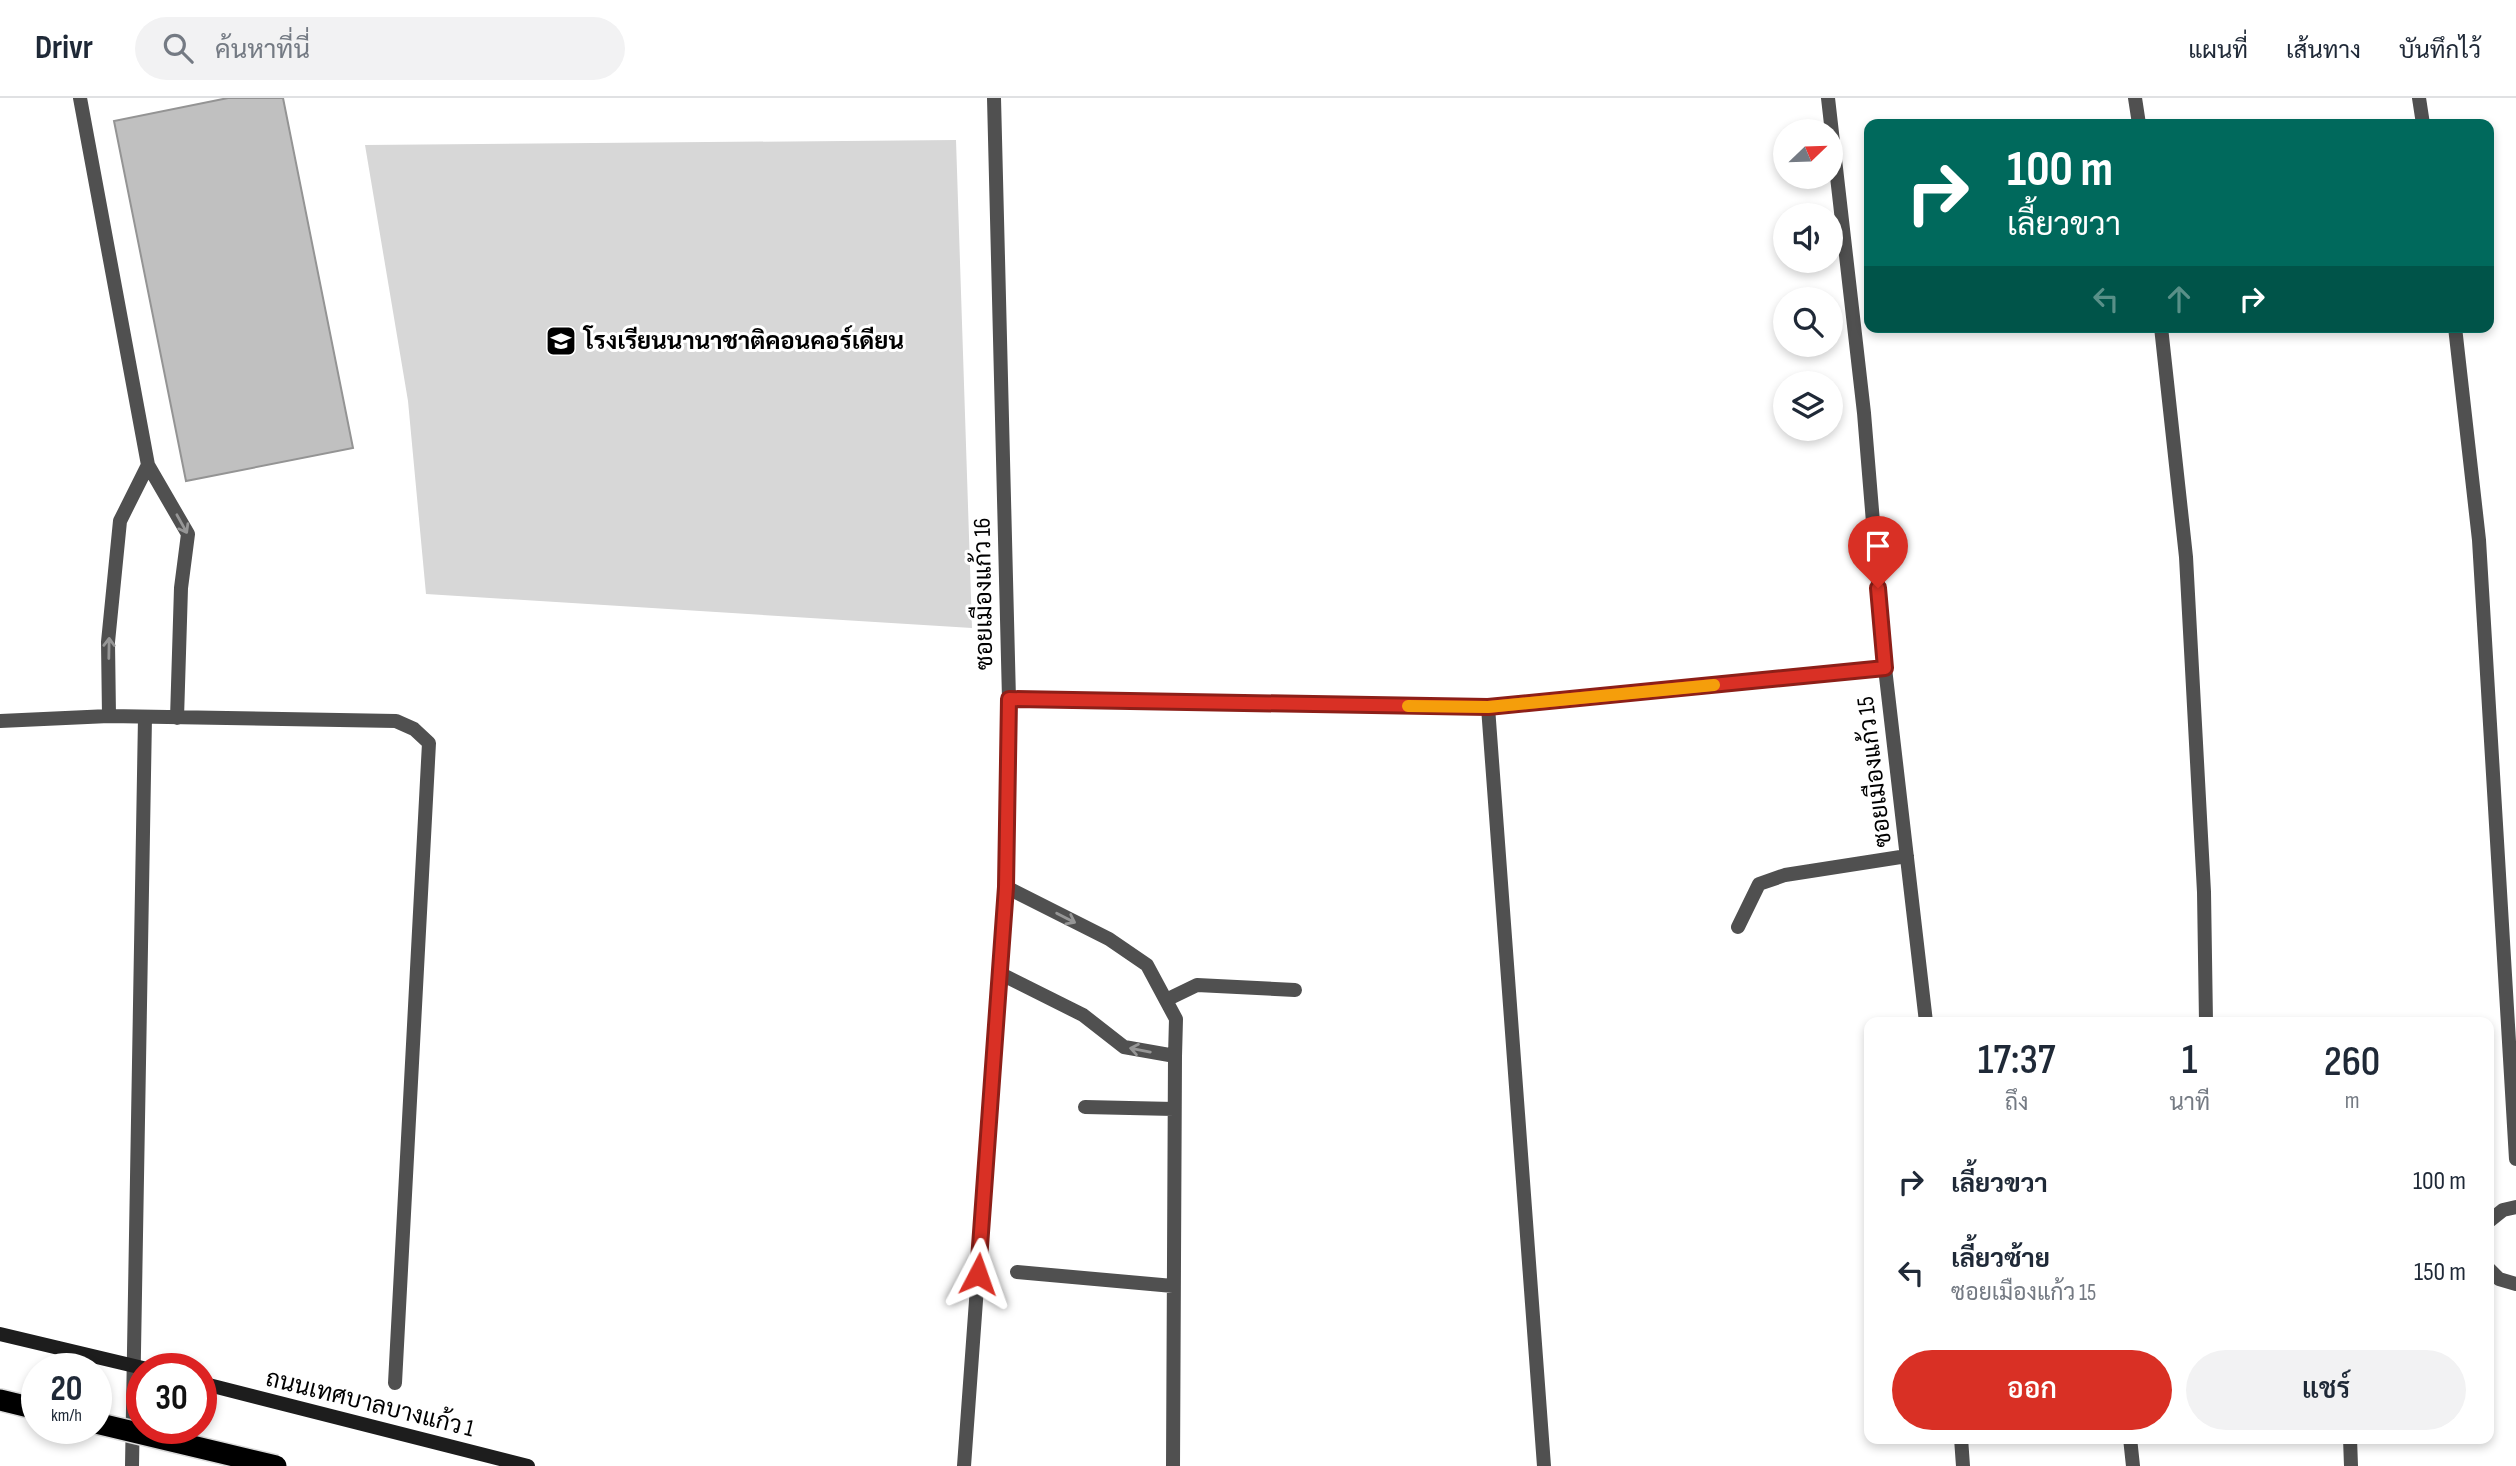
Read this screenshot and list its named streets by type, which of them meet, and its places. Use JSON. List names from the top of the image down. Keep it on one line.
{"streets":{"main road":["ถนนเทศบาลบางแก้ว 1"],"street":["ซอยเมืองแก้ว 16","ซอยเมืองแก้ว 15"]},"places":{"school or university":["โรงเรียนนานาชาติคอนคอร์เดียน"]},"north":"top right","page":{"header":"Drivr","search":"ค้นหาที่นี่","nav":["แผนที่","เส้นทาง","บันทึกไว้"],"turn":["100 m","เลี้ยวขวา"],"eta":["17:37","ถึง","1","นาที","260","m"],"list":[{"name":"เลี้ยวขวา","value":"100 m"},{"name":"เลี้ยวซ้าย","note":"ซอยเมืองแก้ว 15","value":"150 m"}],"buttons":["ออก","แชร์"],"speed":"20 km/h","limit":"30"}}
